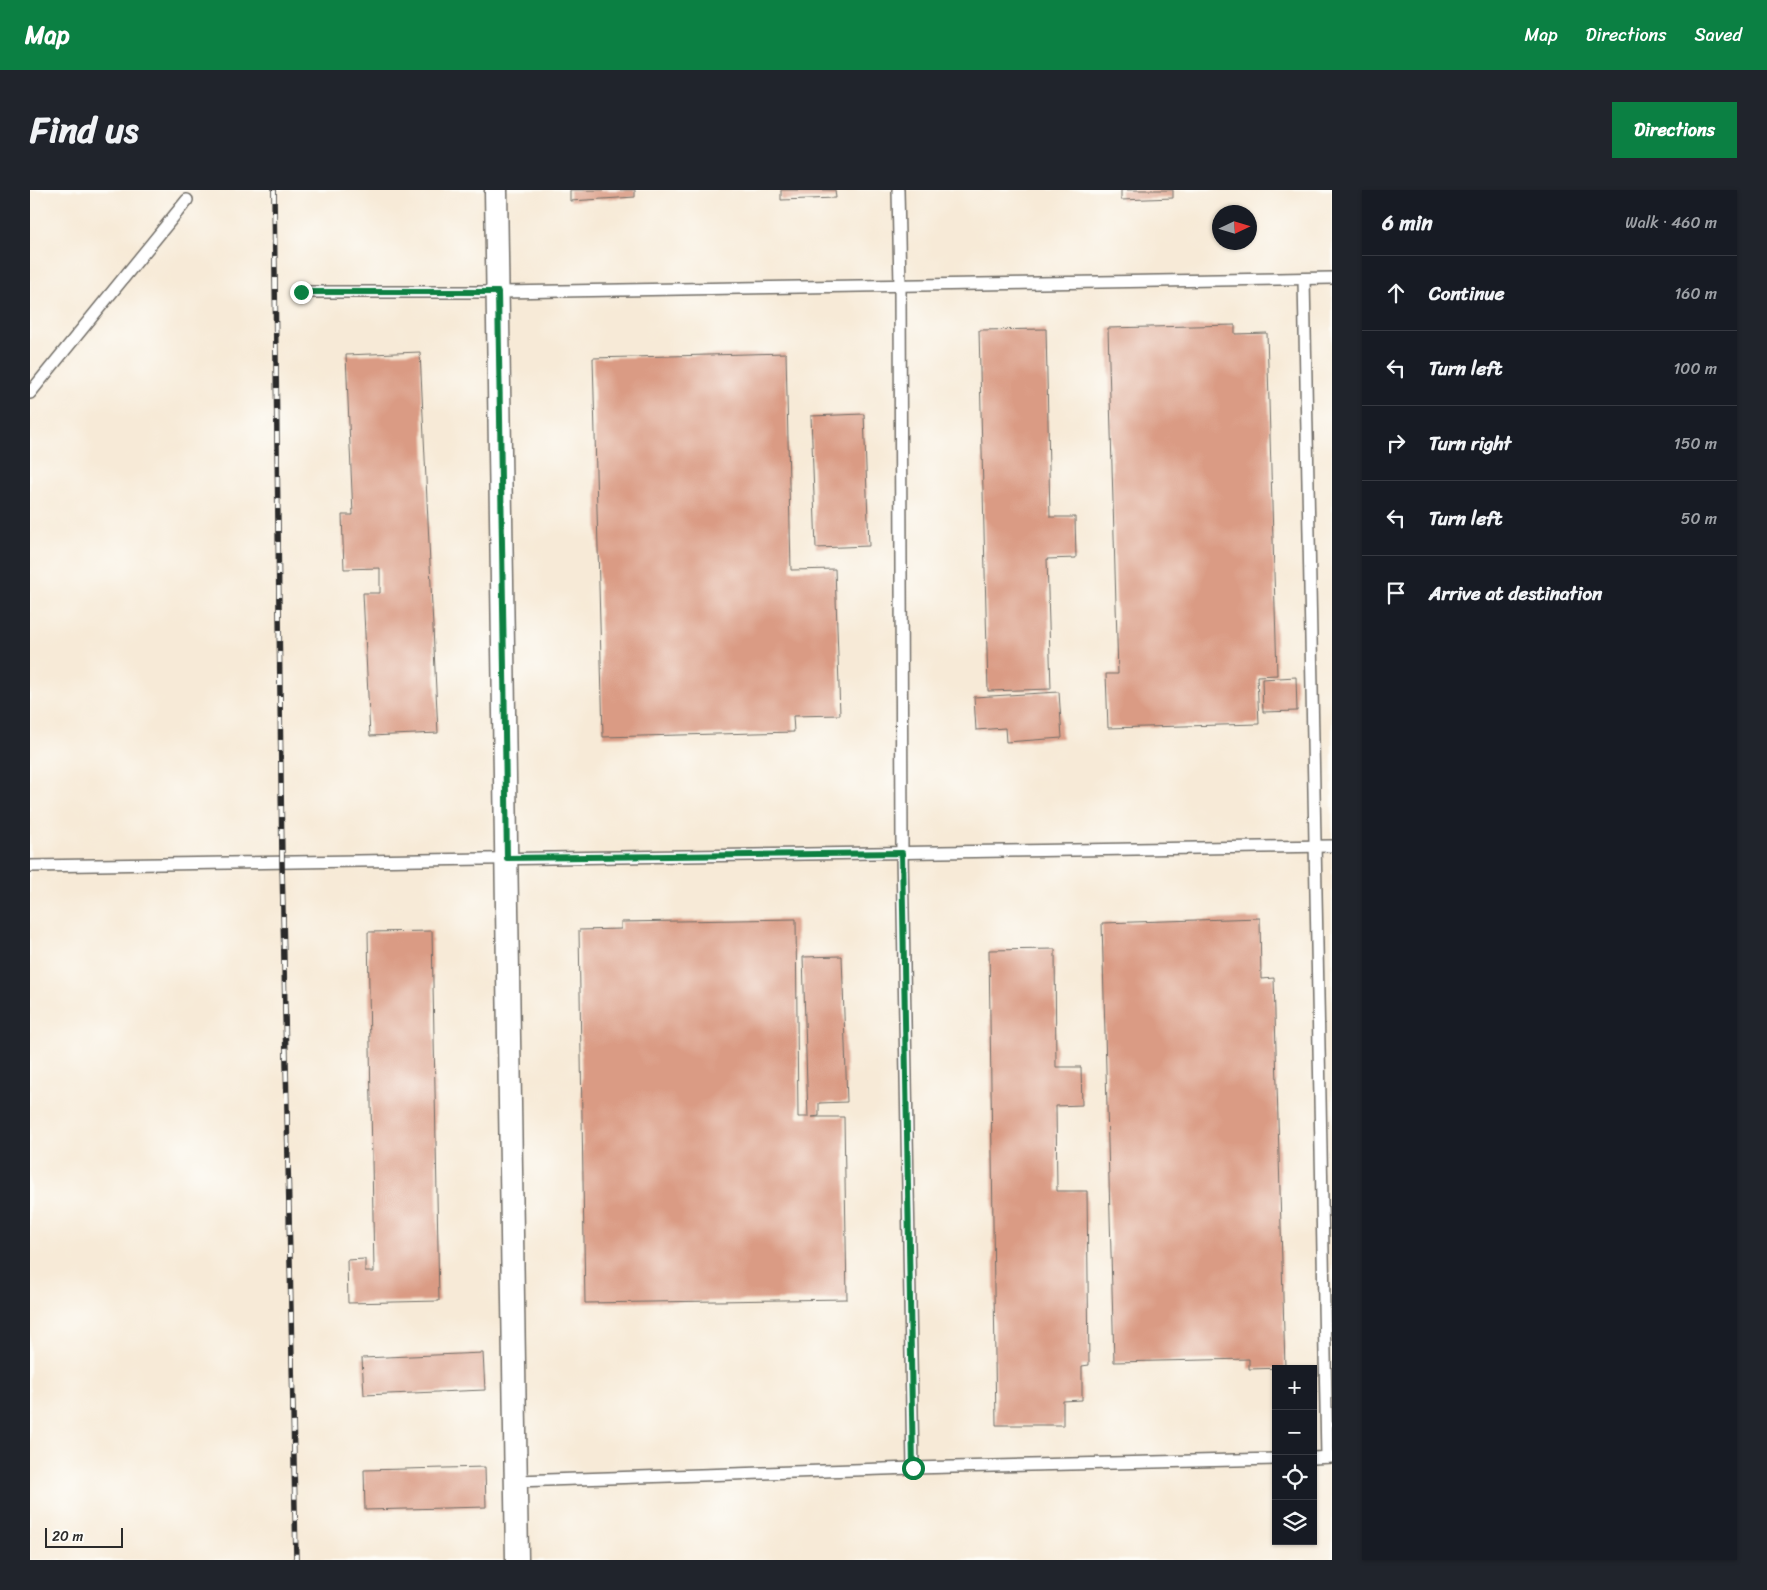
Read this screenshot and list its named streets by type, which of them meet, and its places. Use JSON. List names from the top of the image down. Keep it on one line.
{"scale_bar":"20 m","north":"right","page":{"header":"Map","nav":["Map","Directions","Saved"],"title":"Find us","buttons":"Directions","heading":["6 min","Walk · 460 m"],"list":[["Continue","160 m"],["Turn left","100 m"],["Turn right","150 m"],["Turn left","50 m"],"Arrive at destination"],"map_buttons":["+","−"],"scale":"20 m"}}
